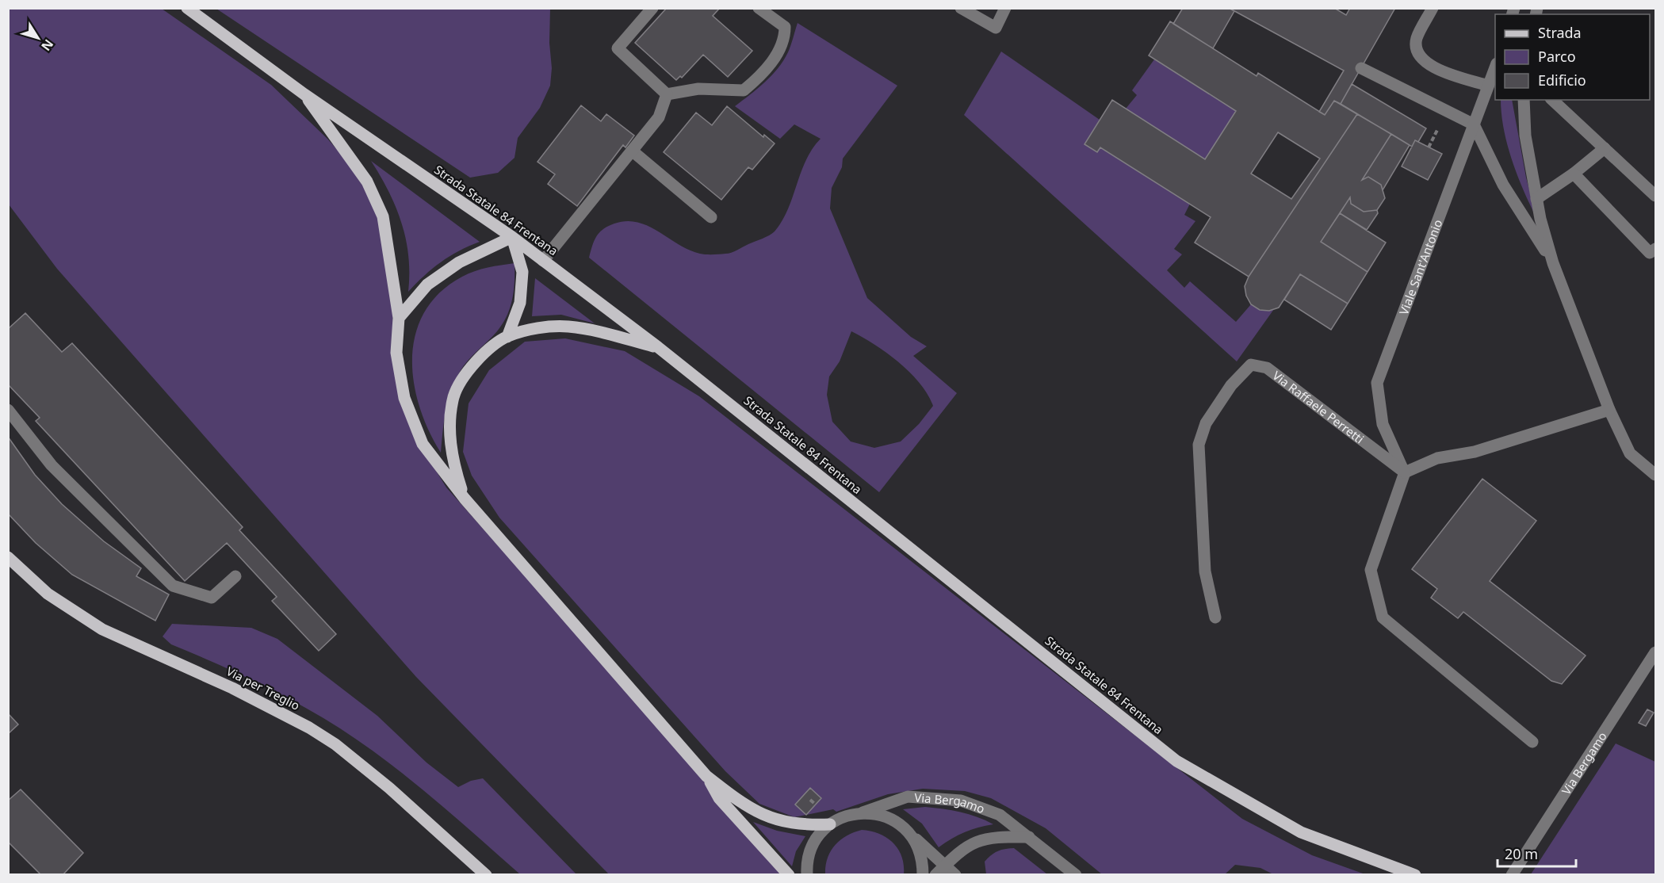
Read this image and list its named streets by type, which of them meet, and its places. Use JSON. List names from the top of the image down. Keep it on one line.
{"streets":{"main road":["Strada Statale 84 Frentana","Via per Treglio"],"street":["Viale Sant'Antonio","Via Raffaele Perretti","Via Bergamo"]},"crossings":[["Viale Sant'Antonio","Via Raffaele Perretti"]],"legend":["Strada","Parco","Edificio"],"scale_bar":"20 m","north":"bottom right"}
